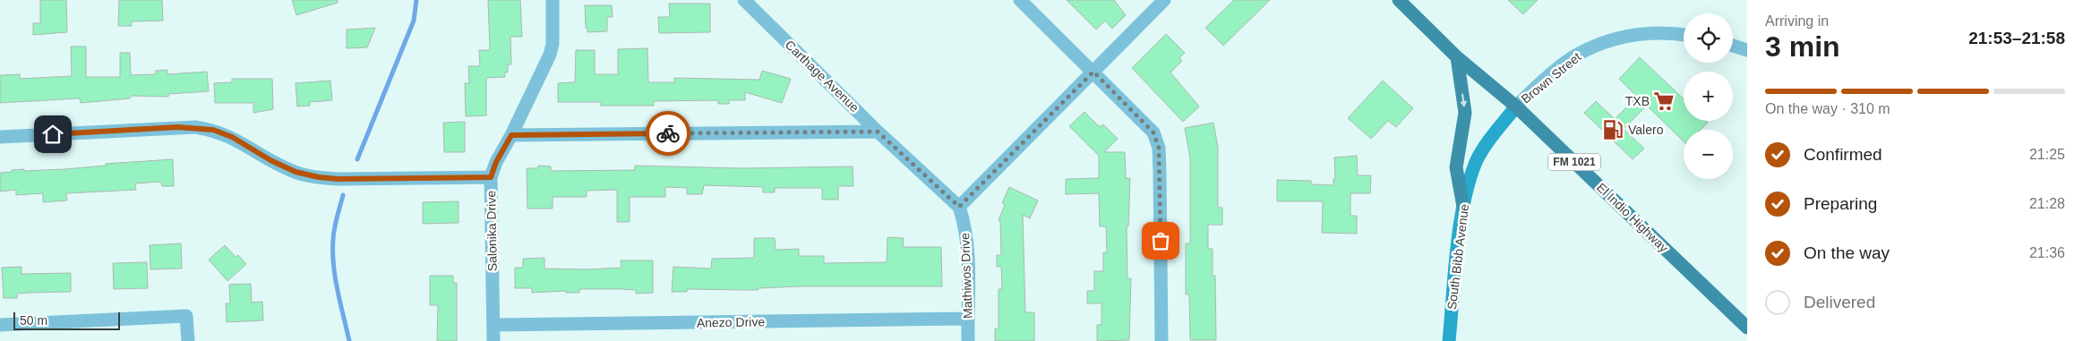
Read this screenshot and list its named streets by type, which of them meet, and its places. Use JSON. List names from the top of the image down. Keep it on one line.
{"streets":{"main road":["FM 1021","El Indio Highway","South Bibb Avenue"],"street":["Carthage Avenue","Brown Street","Salonika Drive","Mathiwos Drive","Anezo Drive"]},"crossings":[["Carthage Avenue","Mathiwos Drive"],["Brown Street","El Indio Highway"],["Brown Street","South Bibb Avenue"],["El Indio Highway","South Bibb Avenue"],["Salonika Drive","Anezo Drive"],["Mathiwos Drive","Anezo Drive"]],"places":{"supermarket":["TXB"],"fuel station":["Valero"]},"scale_bar":"50 m","page":{"heading":["3 min","Arriving in","21:53–21:58"],"map_buttons":["+","−"],"bar":"On the way · 310 m","list":[["Confirmed","21:25"],["Preparing","21:28"],["On the way","21:36"],"Delivered"],"scale":"50 m"}}
